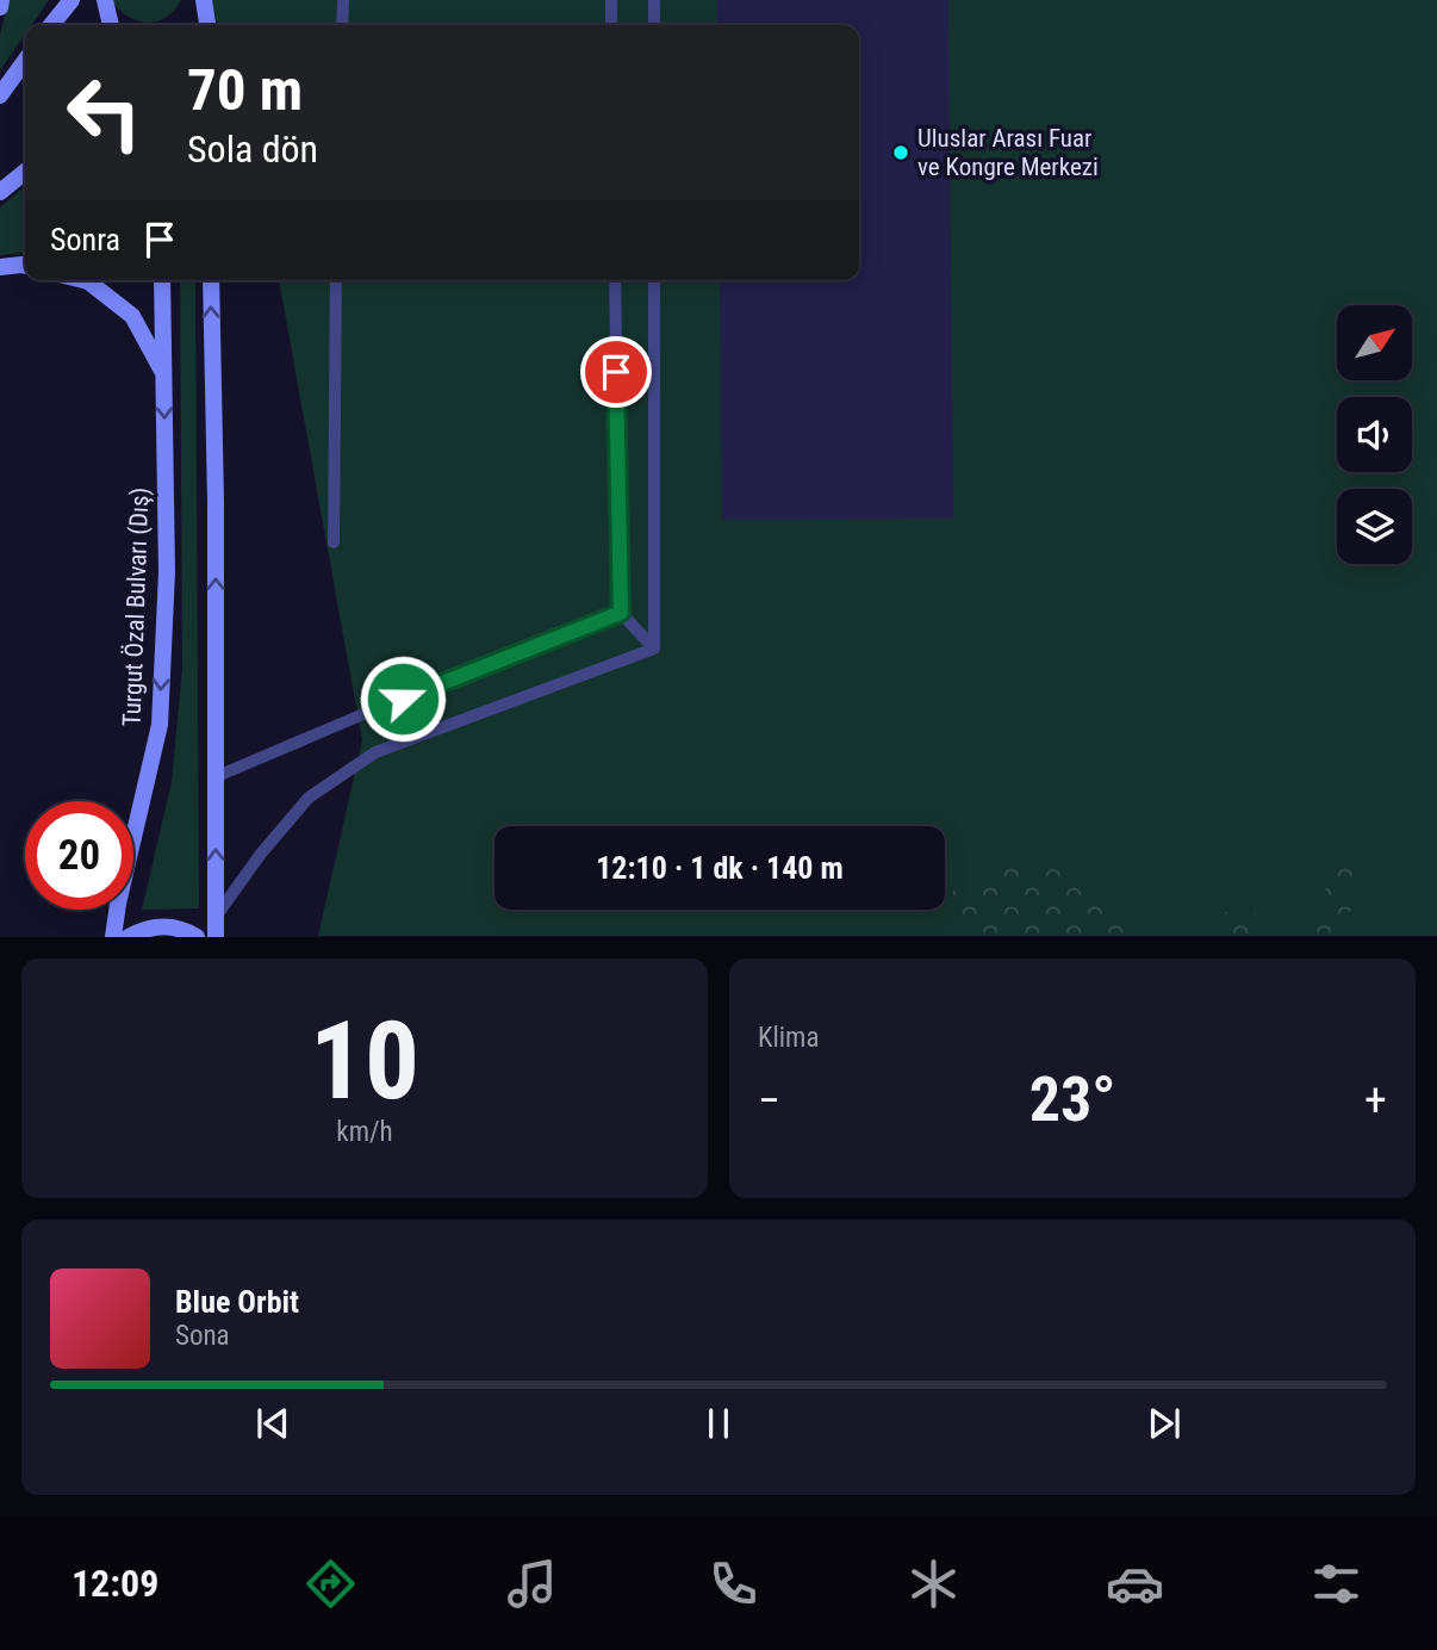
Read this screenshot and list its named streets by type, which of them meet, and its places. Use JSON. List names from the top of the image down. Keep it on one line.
{"streets":{"main road":["Turgut Özal Bulvarı (Dış)"]},"places":["Uluslar Arası Fuar ve Kongre Merkezi"],"north":"top right","page":{"turn":["70 m","Sola dön"],"then":"Sonra","limit":"20","trip":"12:10 · 1 dk · 140 m","tile":[["10","km/h"],"Klima"],"heat":["−","23°","+"],"song":["Blue Orbit","Sona"],"tabs":"12:09"}}
